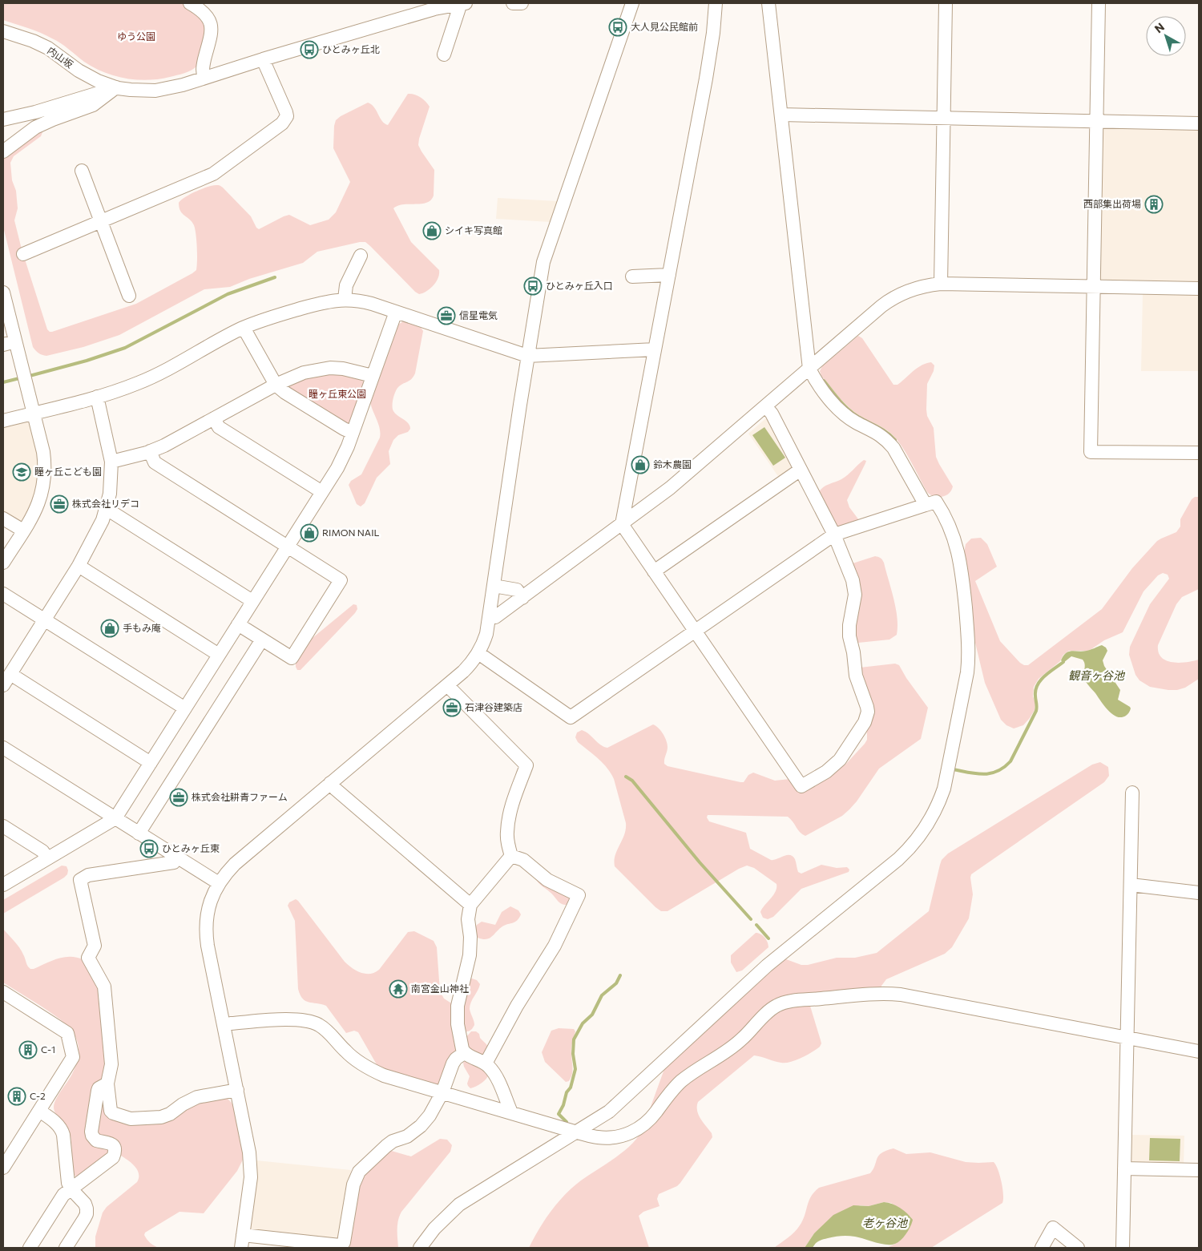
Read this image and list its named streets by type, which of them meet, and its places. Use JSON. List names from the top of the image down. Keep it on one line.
{"streets":{"street":["内山坂"]},"water":["観音ヶ谷池","老ヶ谷池"],"parks":["ゆう公園","瞳ヶ丘東公園"],"places":{"bus stop":["大人見公民館前","ひとみヶ丘北","ひとみヶ丘入口","ひとみヶ丘東"],"building":["西部集出荷場","C-1","C-2"],"shop":["シイキ写真館","鈴木農園","RIMON NAIL","手もみ庵"],"office":["信星電気","株式会社リデコ","石津谷建築店","株式会社耕青ファーム"],"school or university":["瞳ヶ丘こども園"],"temple":["南宮金山神社"]},"north":"top left"}
